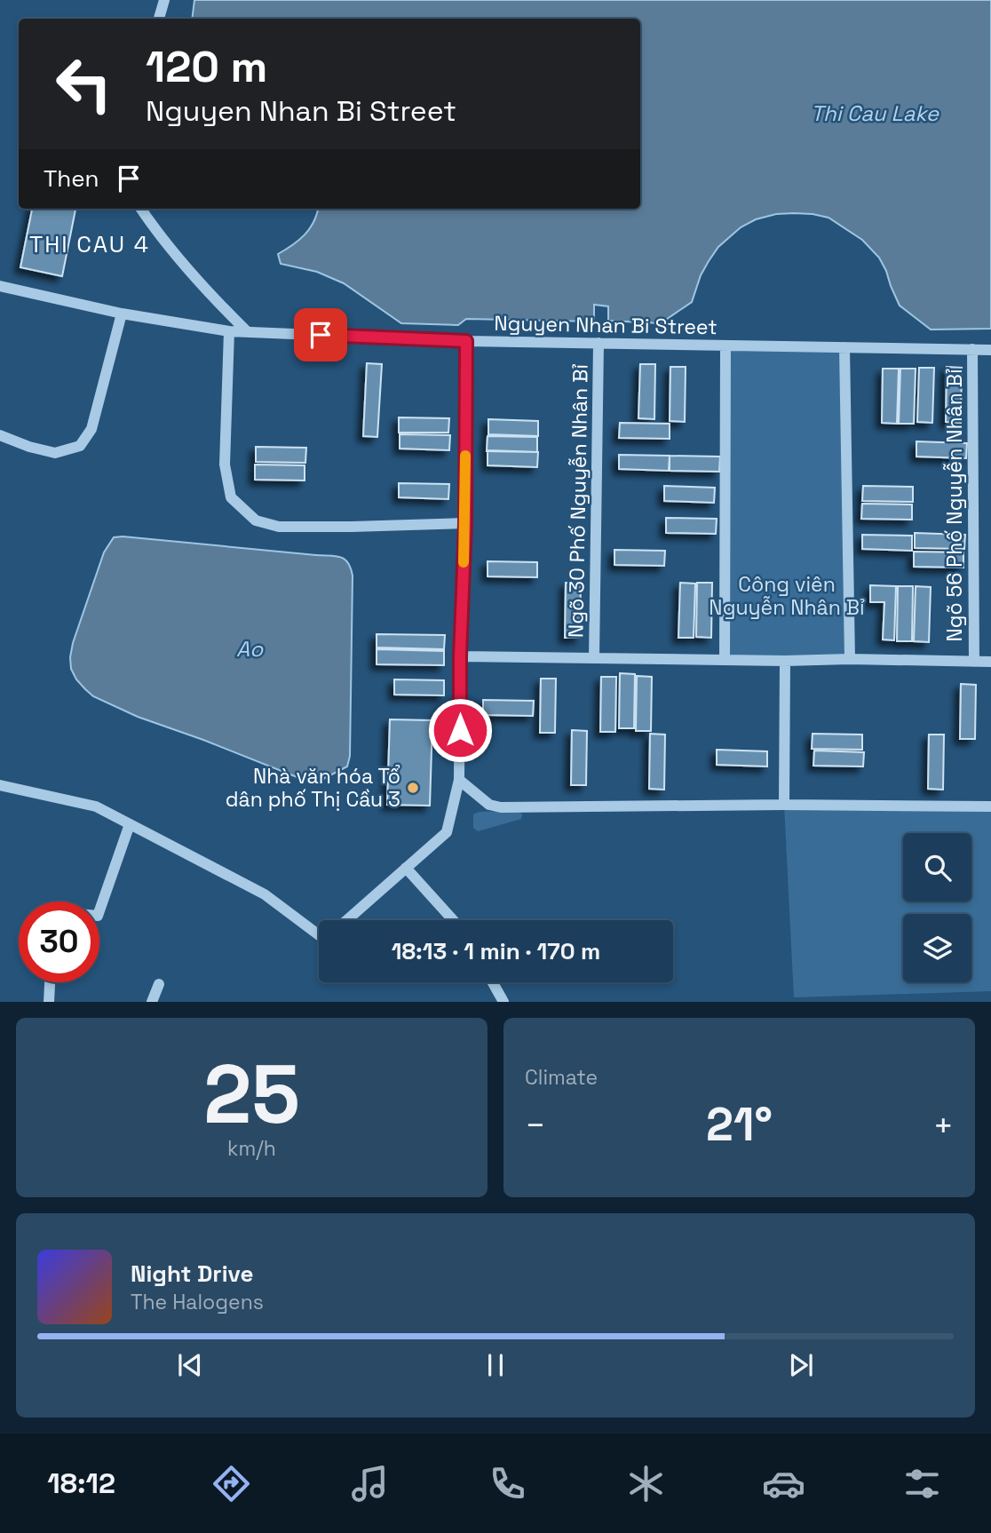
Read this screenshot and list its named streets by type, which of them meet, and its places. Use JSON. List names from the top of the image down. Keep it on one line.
{"streets":{"street":["Nguyen Nhan Bi Street","Ngõ 30 Phố Nguyễn Nhân Bỉ","Ngõ 56 Phố Nguyễn Nhân Bỉ"]},"crossings":[["Nguyen Nhan Bi Street","Ngõ 30 Phố Nguyễn Nhân Bỉ"],["Nguyen Nhan Bi Street","Ngõ 56 Phố Nguyễn Nhân Bỉ"]],"districts":["THI CAU 4"],"water":["Thi Cau Lake","Ao"],"parks":["Công viên Nguyễn Nhân Bỉ"],"places":["Nhà văn hóa Tổ dân phố Thị Cầu 3"],"page":{"turn":["120 m","Nguyen Nhan Bi Street"],"then":"Then","limit":"30","trip":"18:13 · 1 min · 170 m","tile":[["25","km/h"],"Climate"],"heat":["−","21°","+"],"song":["Night Drive","The Halogens"],"tabs":"18:12"}}
